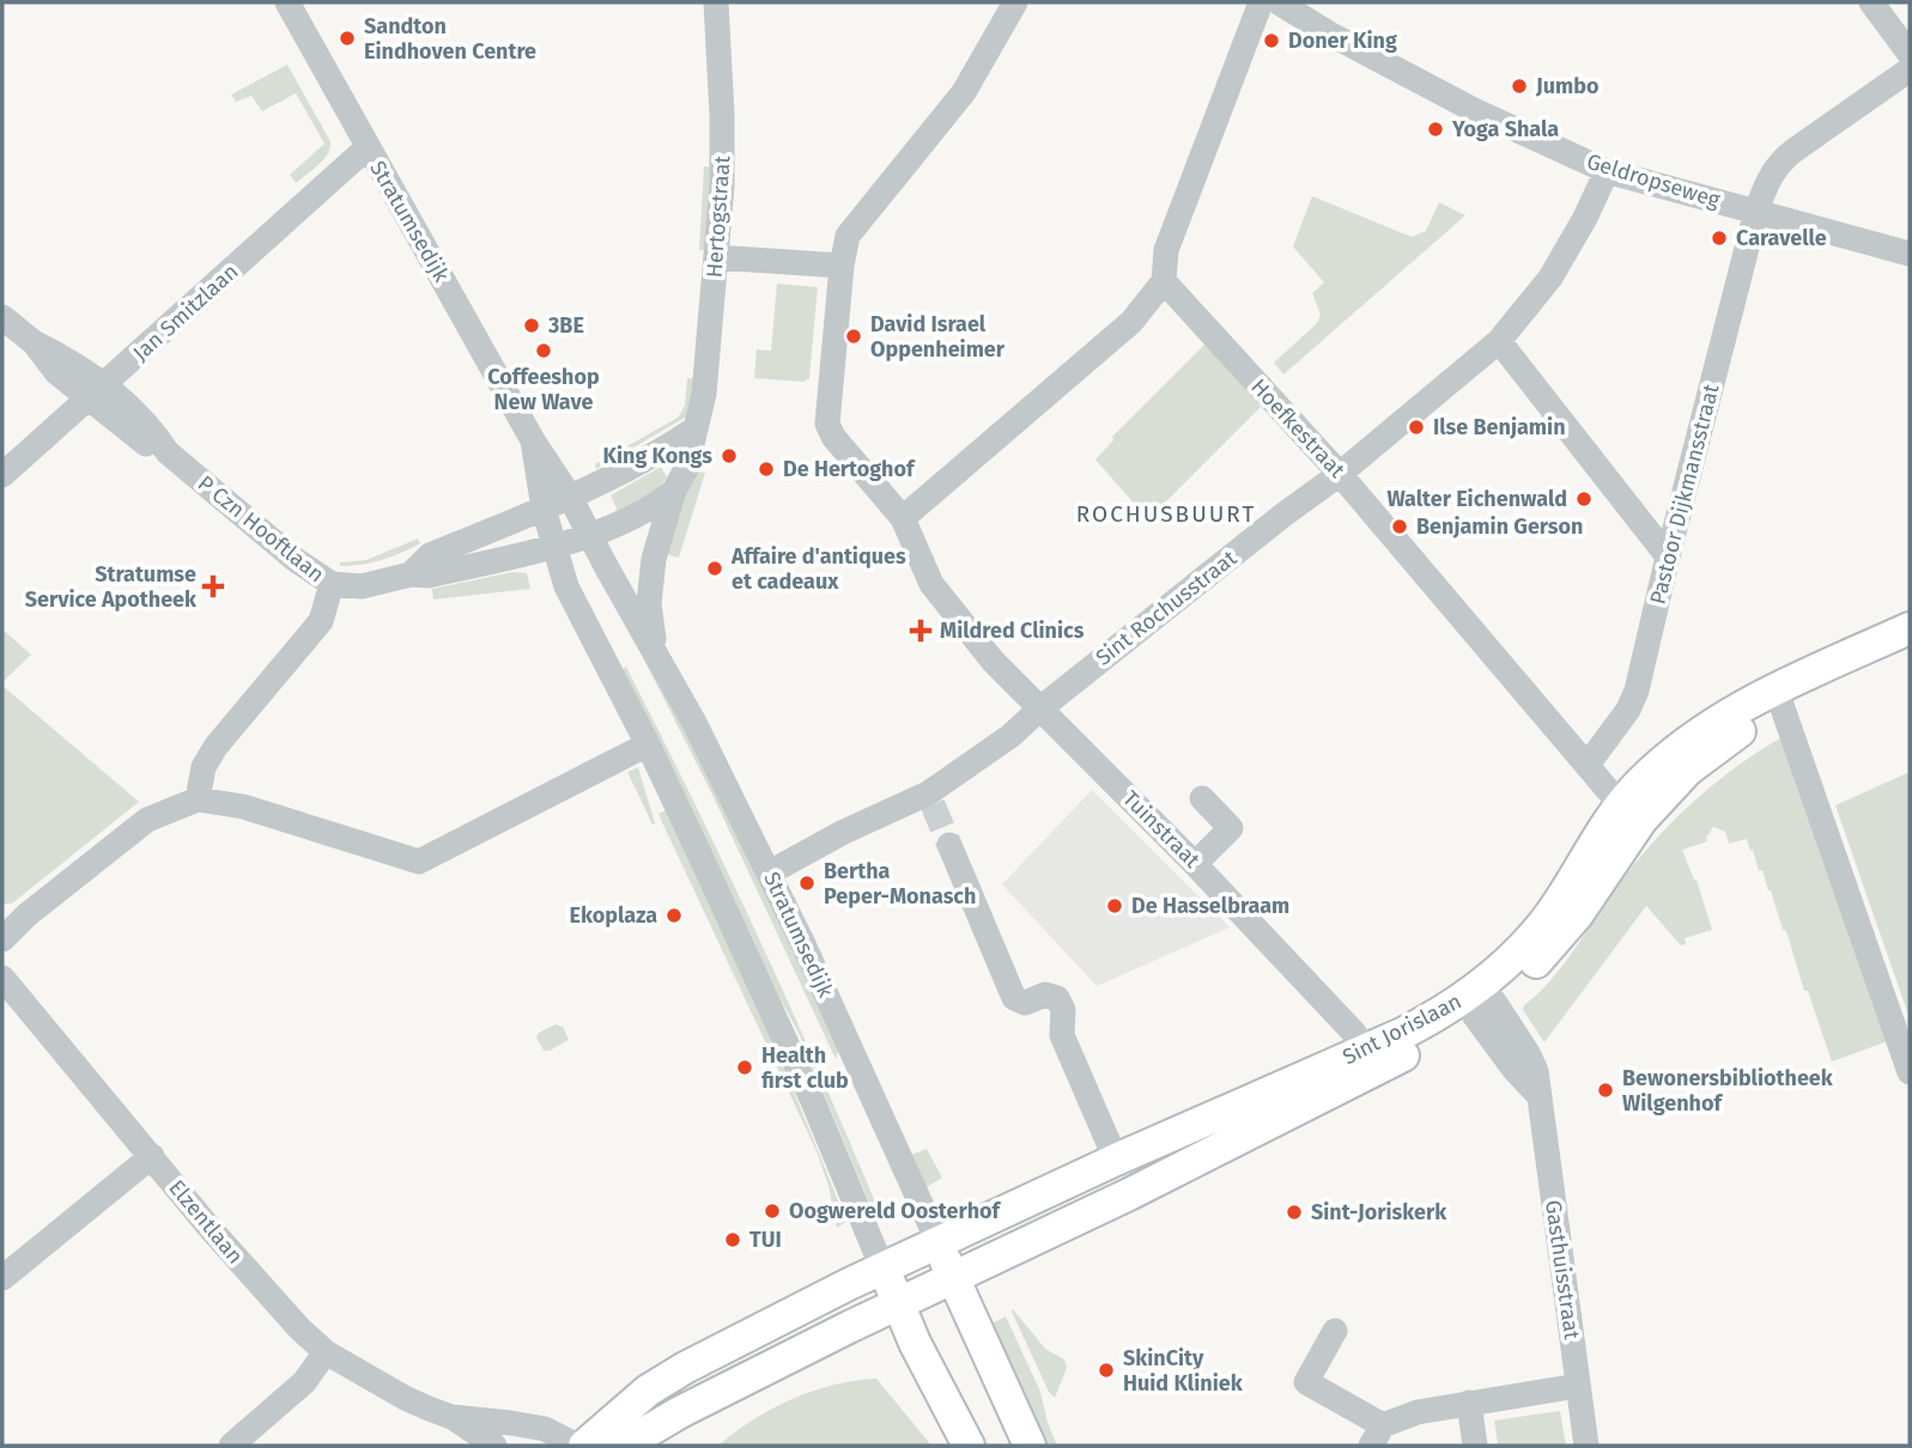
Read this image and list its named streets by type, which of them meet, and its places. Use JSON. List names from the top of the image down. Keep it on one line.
{"streets":{"main road":["Stratumsedijk","Sint Jorislaan"],"street":["Geldropseweg","Hertogstraat","Jan Smitzlaan","Hoefkestraat","Pastoor Dijkmansstraat","P Czn Hooftlaan","Sint Rochusstraat","Tuinstraat","Elzentlaan","Gasthuisstraat"]},"crossings":[["Geldropseweg","Pastoor Dijkmansstraat"],["Geldropseweg","Sint Rochusstraat"],["Hertogstraat","Stratumsedijk"],["Stratumsedijk","Jan Smitzlaan"],["Stratumsedijk","P Czn Hooftlaan"],["Stratumsedijk","Sint Rochusstraat"],["Stratumsedijk","Sint Jorislaan"],["Jan Smitzlaan","P Czn Hooftlaan"],["Hoefkestraat","Pastoor Dijkmansstraat"],["Hoefkestraat","Sint Rochusstraat"],["Hoefkestraat","Sint Jorislaan"],["Sint Rochusstraat","Tuinstraat"],["Tuinstraat","Sint Jorislaan"],["Sint Jorislaan","Gasthuisstraat"]],"districts":["ROCHUSBUURT"],"places":{"other":["Sandton Eindhoven Centre","Doner King","Jumbo","Yoga Shala","Caravelle","3BE","David Israel Oppenheimer","Coffeeshop New Wave","Ilse Benjamin","King Kongs","De Hertoghof","Walter Eichenwald","Benjamin Gerson","Affaire d'antiques et cadeaux","Bertha Peper-Monasch","De Hasselbraam","Ekoplaza","Health first club","Bewonersbibliotheek Wilgenhof","Oogwereld Oosterhof","Sint-Joriskerk","TUI","SkinCity Huid Kliniek"],"health":["Stratumse Service Apotheek","Mildred Clinics"]}}
